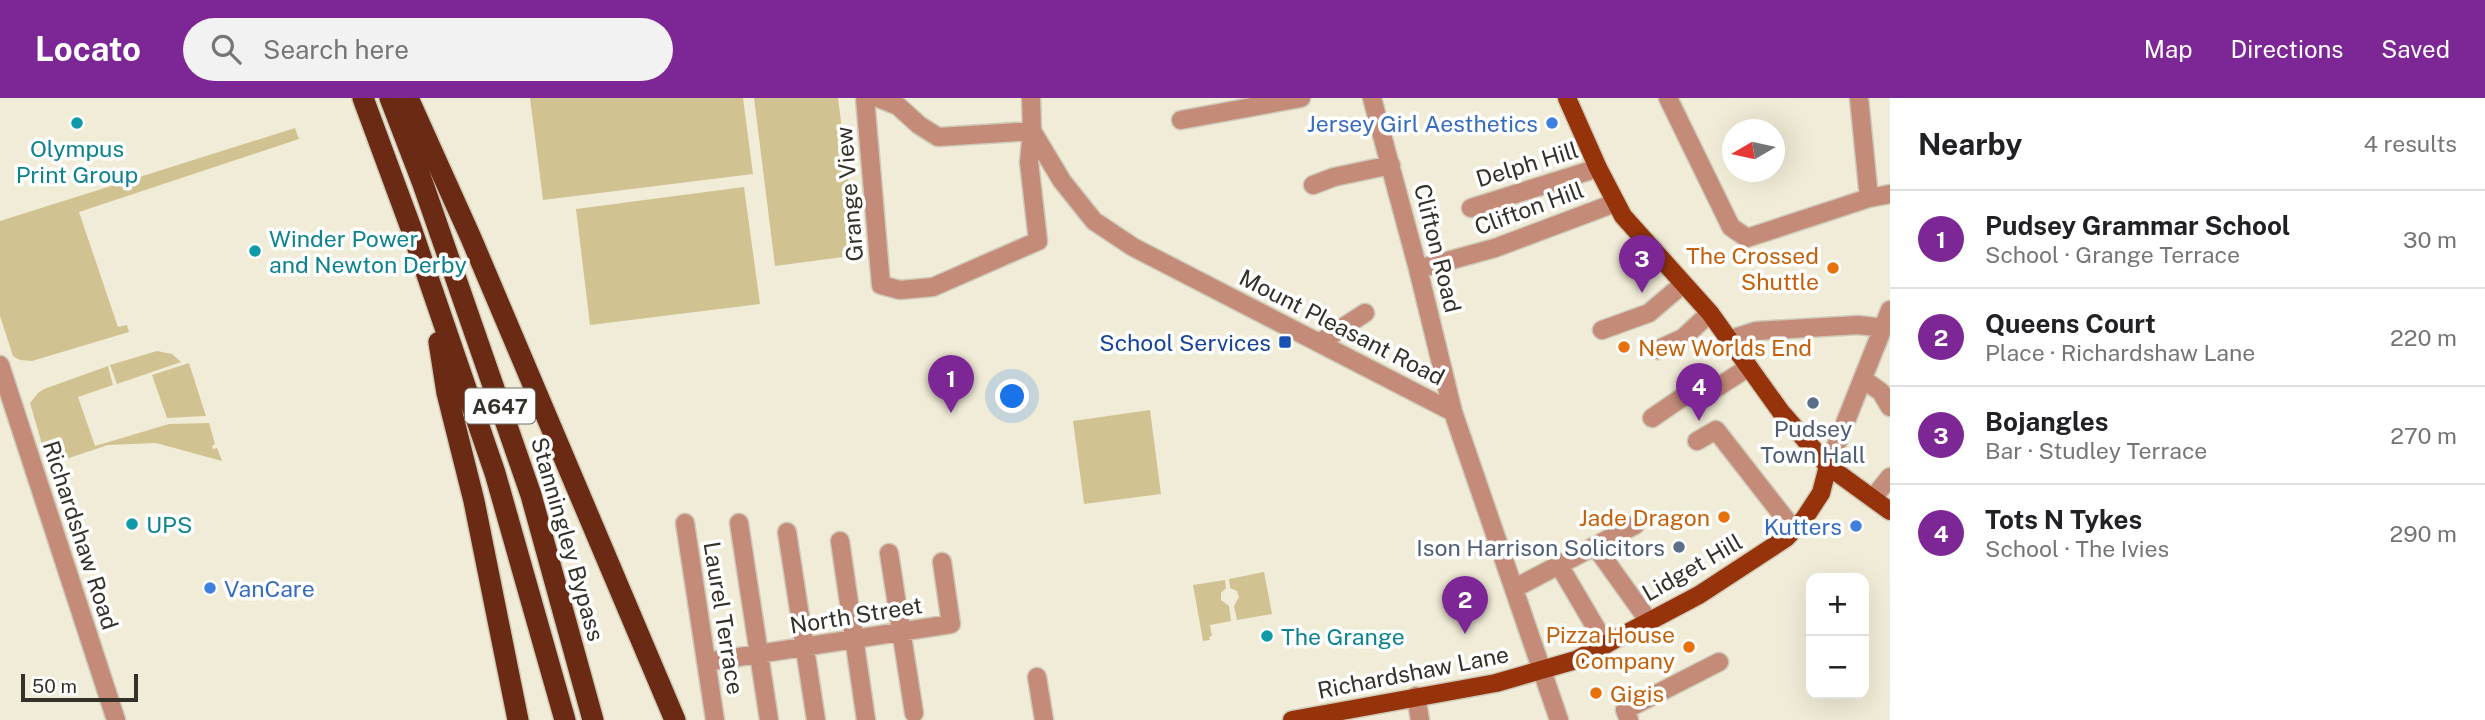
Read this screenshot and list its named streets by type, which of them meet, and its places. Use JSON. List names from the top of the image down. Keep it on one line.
{"streets":{"highway":["A647","Stanningley Bypass"],"main road":["Lidget Hill","Richardshaw Lane"],"street":["Delph Hill","Grange View","Clifton Hill","Clifton Road","Mount Pleasant Road","Richardshaw Road","North Street","Laurel Terrace"]},"crossings":[["Grange View","Mount Pleasant Road"],["Clifton Hill","Clifton Road"],["Clifton Road","Mount Pleasant Road"],["Mount Pleasant Road","Lidget Hill"],["Mount Pleasant Road","Richardshaw Lane"],["Lidget Hill","Richardshaw Lane"],["North Street","Laurel Terrace"]],"places":{"other":["Olympus Print Group","Jersey Girl Aesthetics","Winder Power and Newton Derby","The Crossed Shuttle","New Worlds End","Pudsey Town Hall","Jade Dragon","UPS","Kutters","Ison Harrison Solicitors","VanCare","The Grange","Pizza House Company","Gigis"],"transit":["School Services"]},"scale_bar":"50 m","north":"left","page":{"header":"Locato","search":"Search here","nav":["Map","Directions","Saved"],"heading":["Nearby","4 results"],"list":[{"mark":"1","name":"Pudsey Grammar School","note":"School · Grange Terrace","value":"30 m"},{"mark":"2","name":"Queens Court","note":"Place · Richardshaw Lane","value":"220 m"},{"mark":"3","name":"Bojangles","note":"Bar · Studley Terrace","value":"270 m"},{"mark":"4","name":"Tots N Tykes","note":"School · The Ivies","value":"290 m"}],"pins":["3","1","4","2"],"map_buttons":["+","−"],"scale":"50 m"}}
